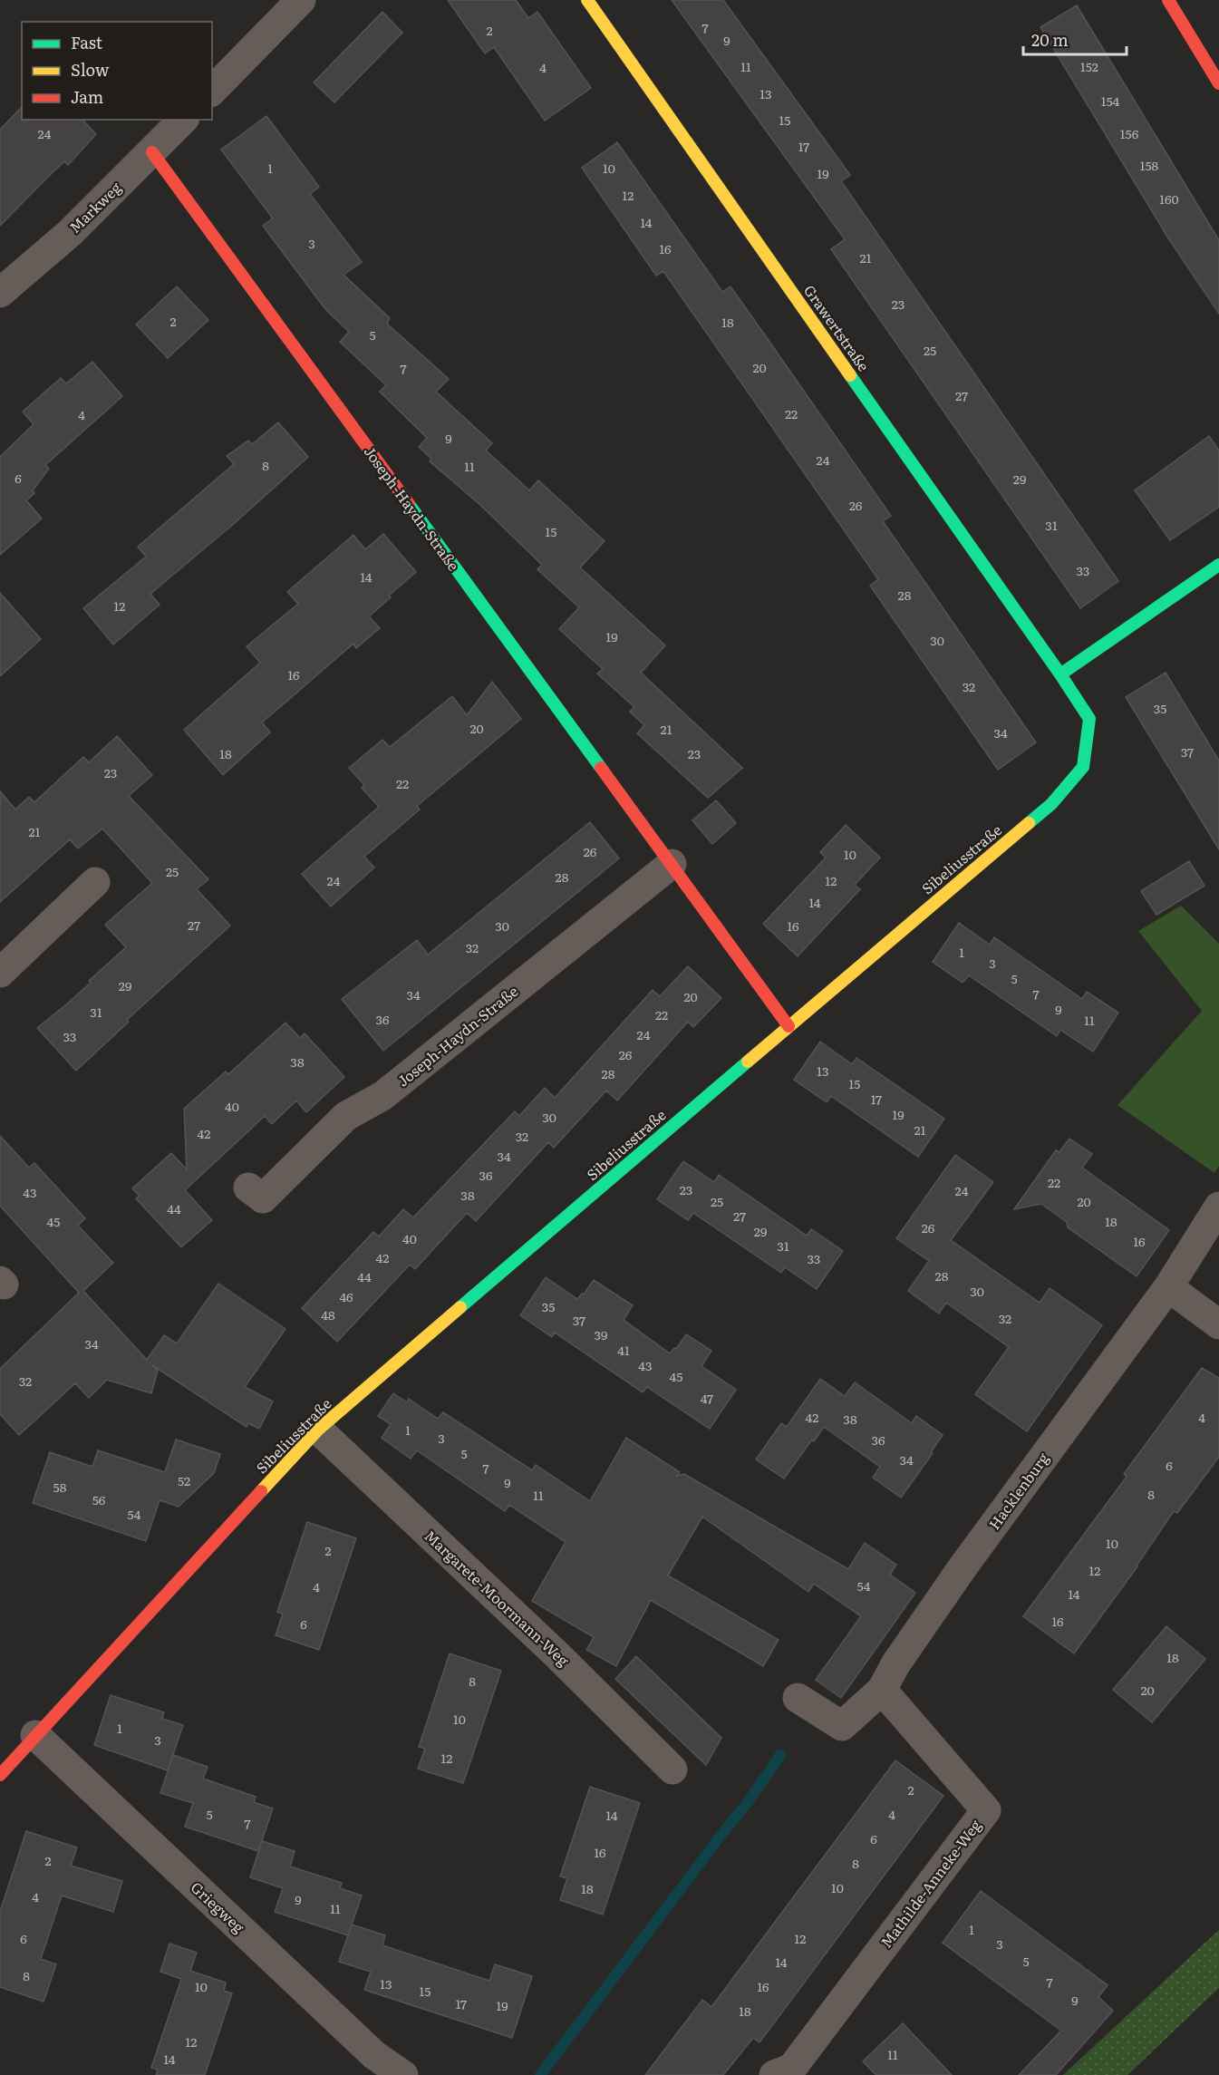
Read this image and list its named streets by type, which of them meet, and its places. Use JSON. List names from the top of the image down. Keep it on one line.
{"streets":{"street":["Markweg","Grawertstraße","Joseph-Haydn-Straße","Sibeliusstraße","Hacklenburg","Margarete-Moormann-Weg","Mathilde-Anneke-Weg","Griegweg"]},"crossings":[["Markweg","Joseph-Haydn-Straße"],["Grawertstraße","Sibeliusstraße"],["Joseph-Haydn-Straße","Sibeliusstraße"],["Sibeliusstraße","Margarete-Moormann-Weg"],["Sibeliusstraße","Griegweg"],["Hacklenburg","Mathilde-Anneke-Weg"]],"house_numbers":["7","2","9","11","152","4","13","154","15","24","156","17","158","1","10","19","12","160","14","3","16","21","23","2","18","5","25","20","7","27","22","4","9","24","8","11","6","29","26","31","15","33","14","28","12","19","30","16","32","35","20","21","34","37","18","23","23","22","21","26","10","25","28","24","12","14","27","30","16","32","1","3","5","29","7","34","20","9","31","22","36","11","24","33","26","38","13","28","15","17","40","19","30","21","42","32","34","36","22","23","24","43","38","25","20","44","27","45","18","26","29","40","16","31","42","33","28","44","30","46","35","48","32","37","39","34","41","43","45","32","47","42","4","38","1","3","36","5","34","6","7","52","9","58","8","11","56","54","10","2","12","54","4","14","16","6","18","8","20","10","1","3","12","2","5","4","14","7","6","16","2","8","10","18","4","9","11","1","6","12","3","5","14","8","7","13","10","16","15","9","17","19","18","12","11","14"],"legend":["Fast","Slow","Jam"],"scale_bar":"20 m"}
